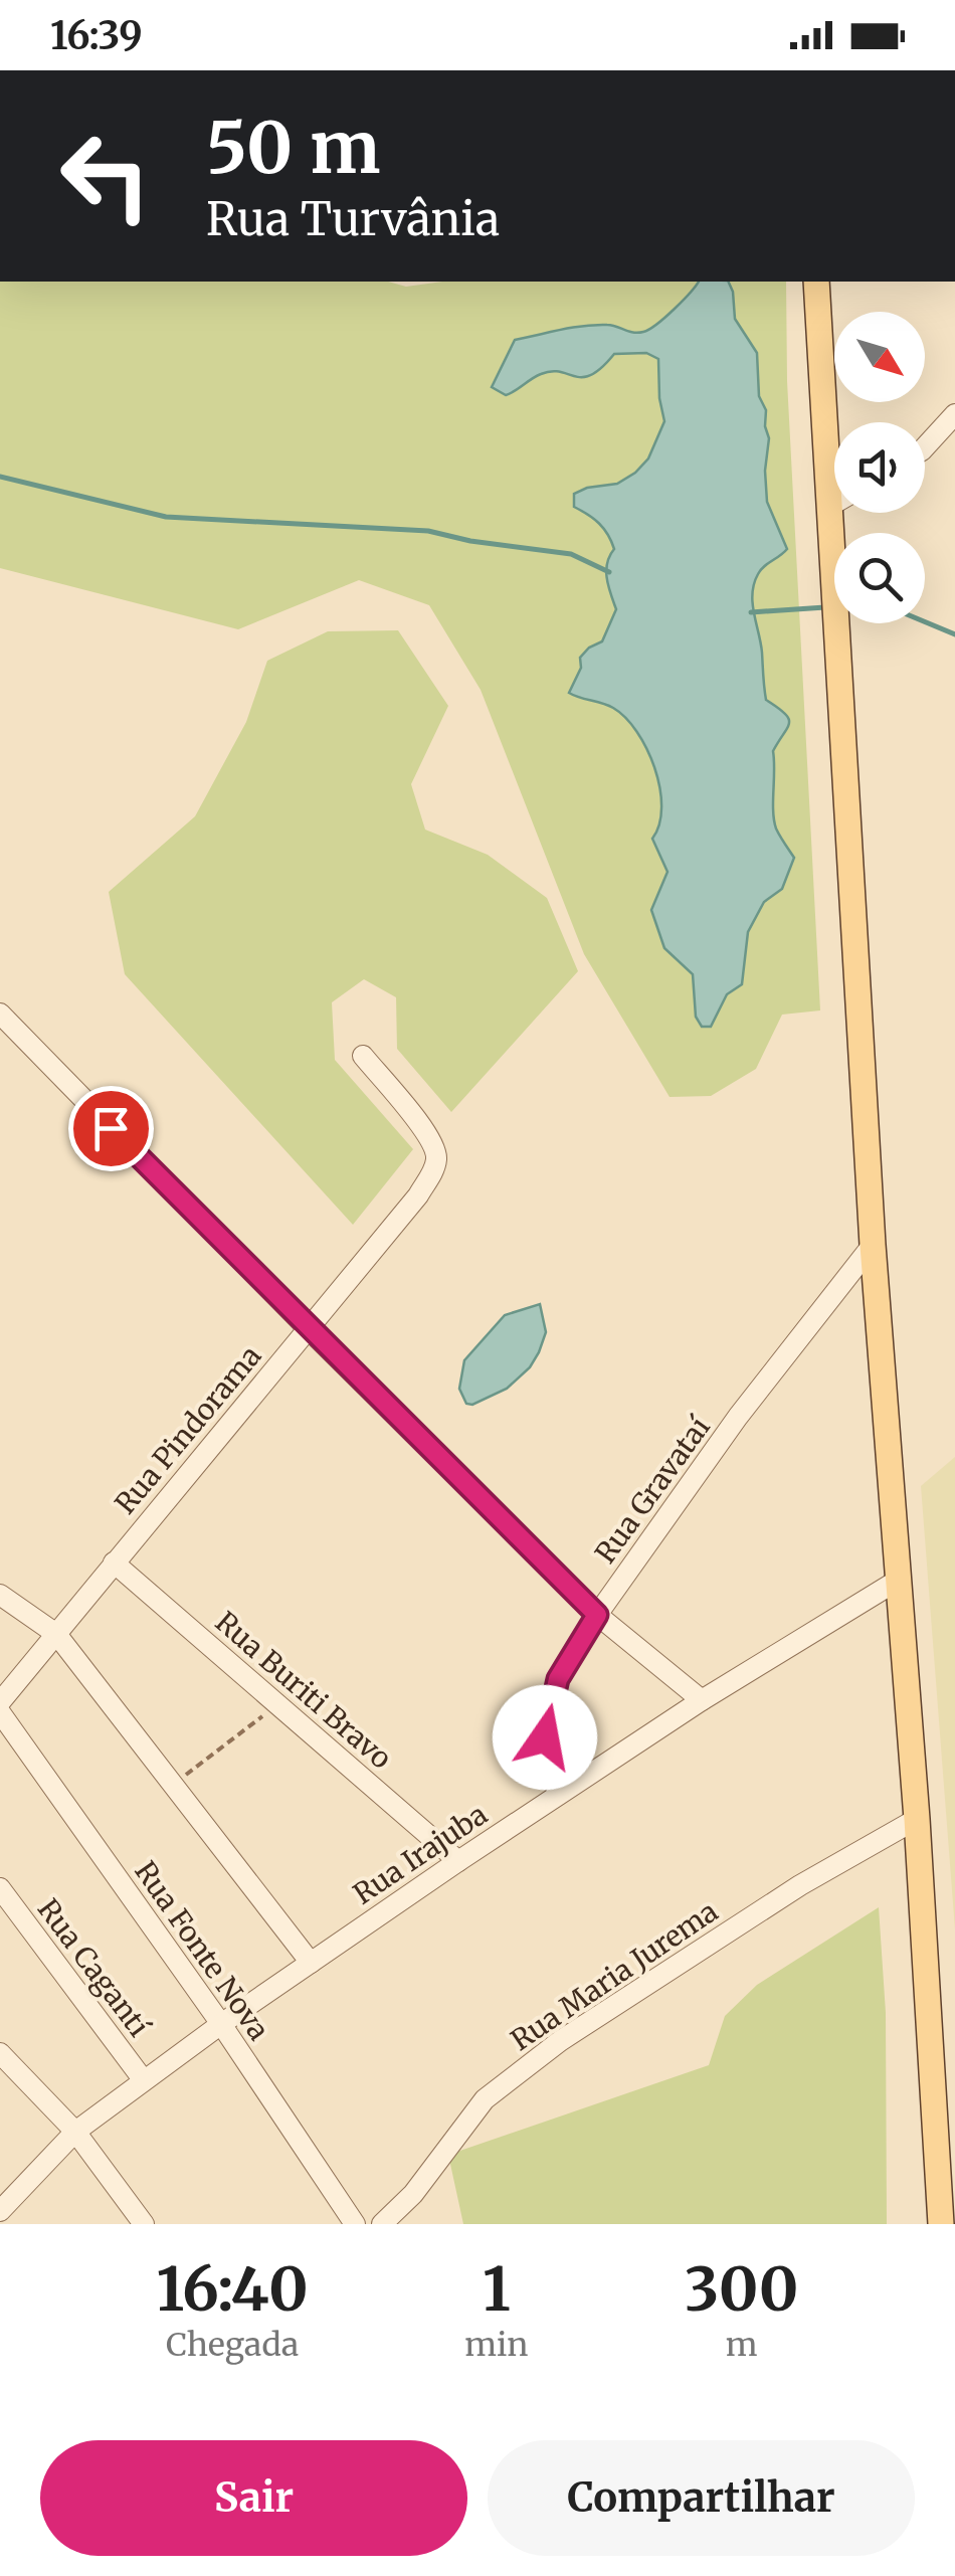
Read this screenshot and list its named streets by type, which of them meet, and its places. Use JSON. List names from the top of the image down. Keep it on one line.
{"streets":{"street":["Rua Pindorama","Rua Gravataí","Rua Buriti Bravo","Rua Irajuba","Rua Fonte Nova","Rua Cagantí","Rua Maria Jurema"]},"crossings":[["Rua Pindorama","Rua Buriti Bravo"],["Rua Gravataí","Rua Irajuba"],["Rua Buriti Bravo","Rua Irajuba"],["Rua Irajuba","Rua Fonte Nova"],["Rua Irajuba","Rua Cagantí"]],"north":"bottom right","page":{"status":"16:39","turn":["50 m","Rua Turvânia"],"eta":["16:40","Chegada","1","min","300","m"],"buttons":["Sair","Compartilhar"]}}
